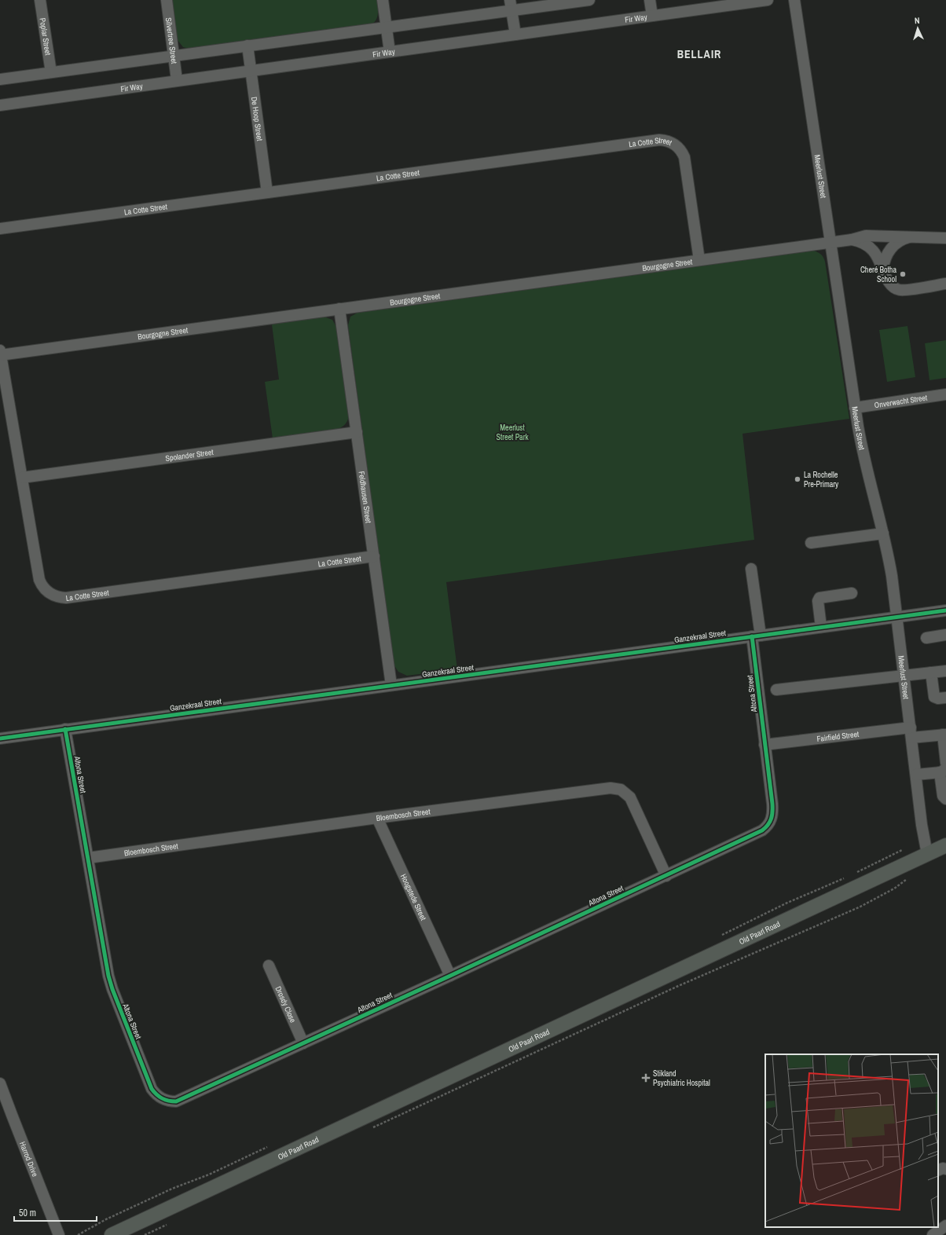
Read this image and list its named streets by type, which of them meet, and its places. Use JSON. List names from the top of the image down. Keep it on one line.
{"streets":{"main road":["Old Paarl Road"],"street":["Fir Way","Poplar Street","Silvertree Street","De Hoop Street","La Cotte Street","Meerlust Street","Bourgogne Street","Onverwacht Street","Spolander Street","Feldhausen Street","Ganzekraal Street","Altona Street","Fairfield Street","Bloembosch Street","Hoogstede Street","Drosdy Close","Harrod Drive"]},"crossings":[["Fir Way","Silvertree Street"],["Fir Way","De Hoop Street"],["De Hoop Street","La Cotte Street"],["La Cotte Street","Bourgogne Street"],["La Cotte Street","Spolander Street"],["La Cotte Street","Feldhausen Street"],["Meerlust Street","Bourgogne Street"],["Meerlust Street","Onverwacht Street"],["Meerlust Street","Ganzekraal Street"],["Meerlust Street","Fairfield Street"],["Meerlust Street","Old Paarl Road"],["Bourgogne Street","Feldhausen Street"],["Spolander Street","Feldhausen Street"],["Feldhausen Street","Ganzekraal Street"],["Ganzekraal Street","Altona Street"],["Altona Street","Fairfield Street"],["Altona Street","Bloembosch Street"],["Altona Street","Hoogstede Street"],["Altona Street","Drosdy Close"],["Bloembosch Street","Hoogstede Street"]],"districts":["BELLAIR"],"parks":["Meerlust Street Park"],"places":{"other":["Cheré Botha School","La Rochelle Pre-Primary"],"health":["Stikland Psychiatric Hospital"]},"scale_bar":"50 m","north":"top"}
